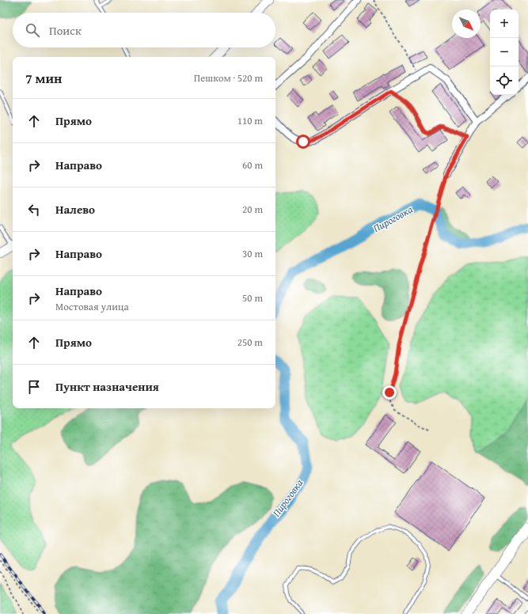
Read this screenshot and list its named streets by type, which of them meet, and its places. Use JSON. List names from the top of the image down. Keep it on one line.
{"water":["Пироговка"],"north":"bottom right","page":{"map_buttons":["+","−"],"search":"Поиск","heading":["7 мин","Пешком · 520 m"],"list":[["Прямо","110 m"],["Направо","60 m"],["Налево","20 m"],["Направо","30 m"],["Направо","Мостовая улица","50 m"],["Прямо","250 m"],"Пункт назначения"]}}
